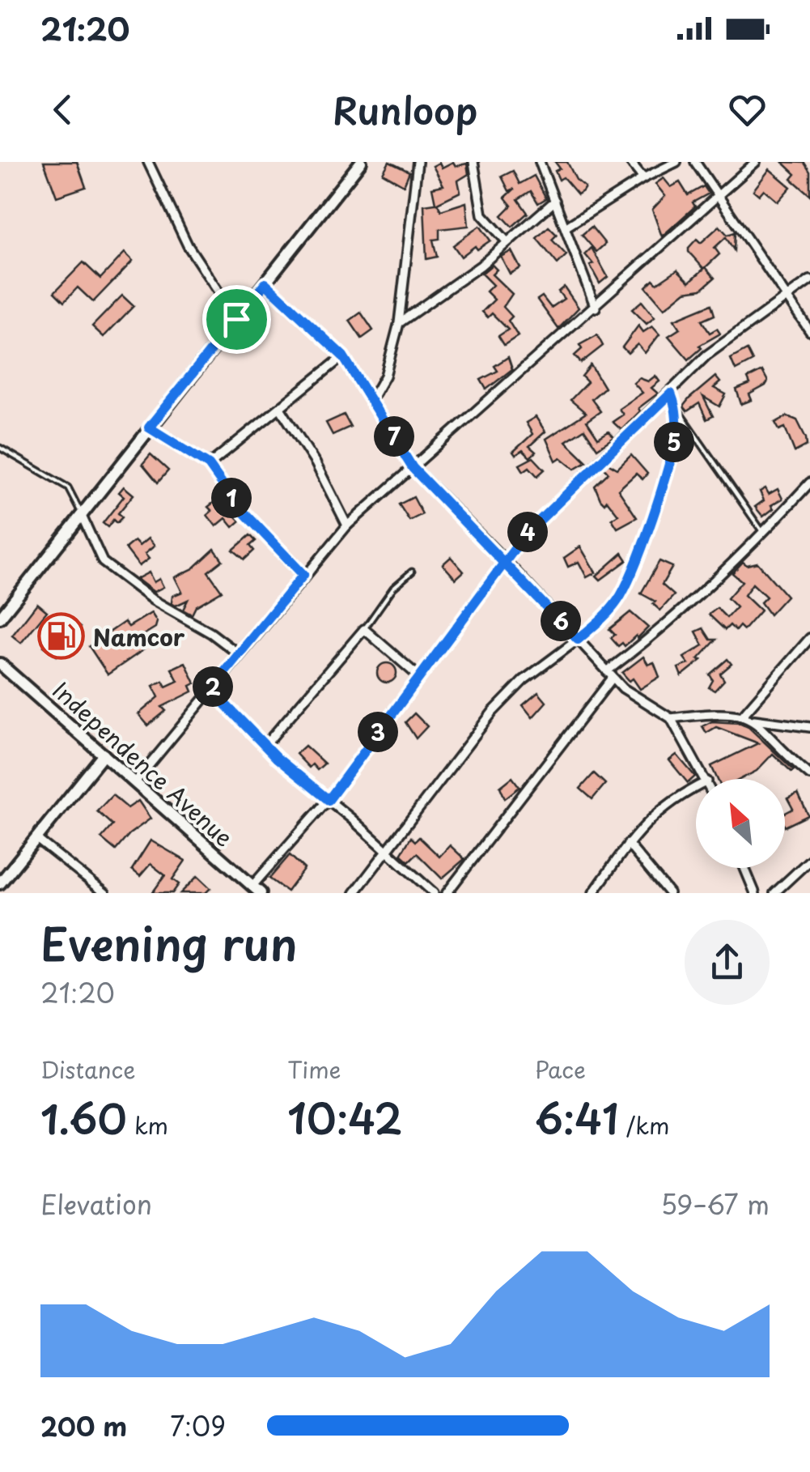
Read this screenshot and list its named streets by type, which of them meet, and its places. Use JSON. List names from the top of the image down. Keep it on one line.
{"streets":{"main road":["Independence Avenue"]},"places":{"fuel station":["Namcor"]},"north":"top left","page":{"status":"21:20","header":"Runloop","pins":["7","5","1","4","6","2","3"],"heading":["Evening run","21:20"],"stats":[["Distance","1.60 km"],["Time","10:42"],["Pace","6:41 /km"]],"chart":["Elevation","59–67 m"],"list":[{"name":"200 m","note":"7:09"}]}}
